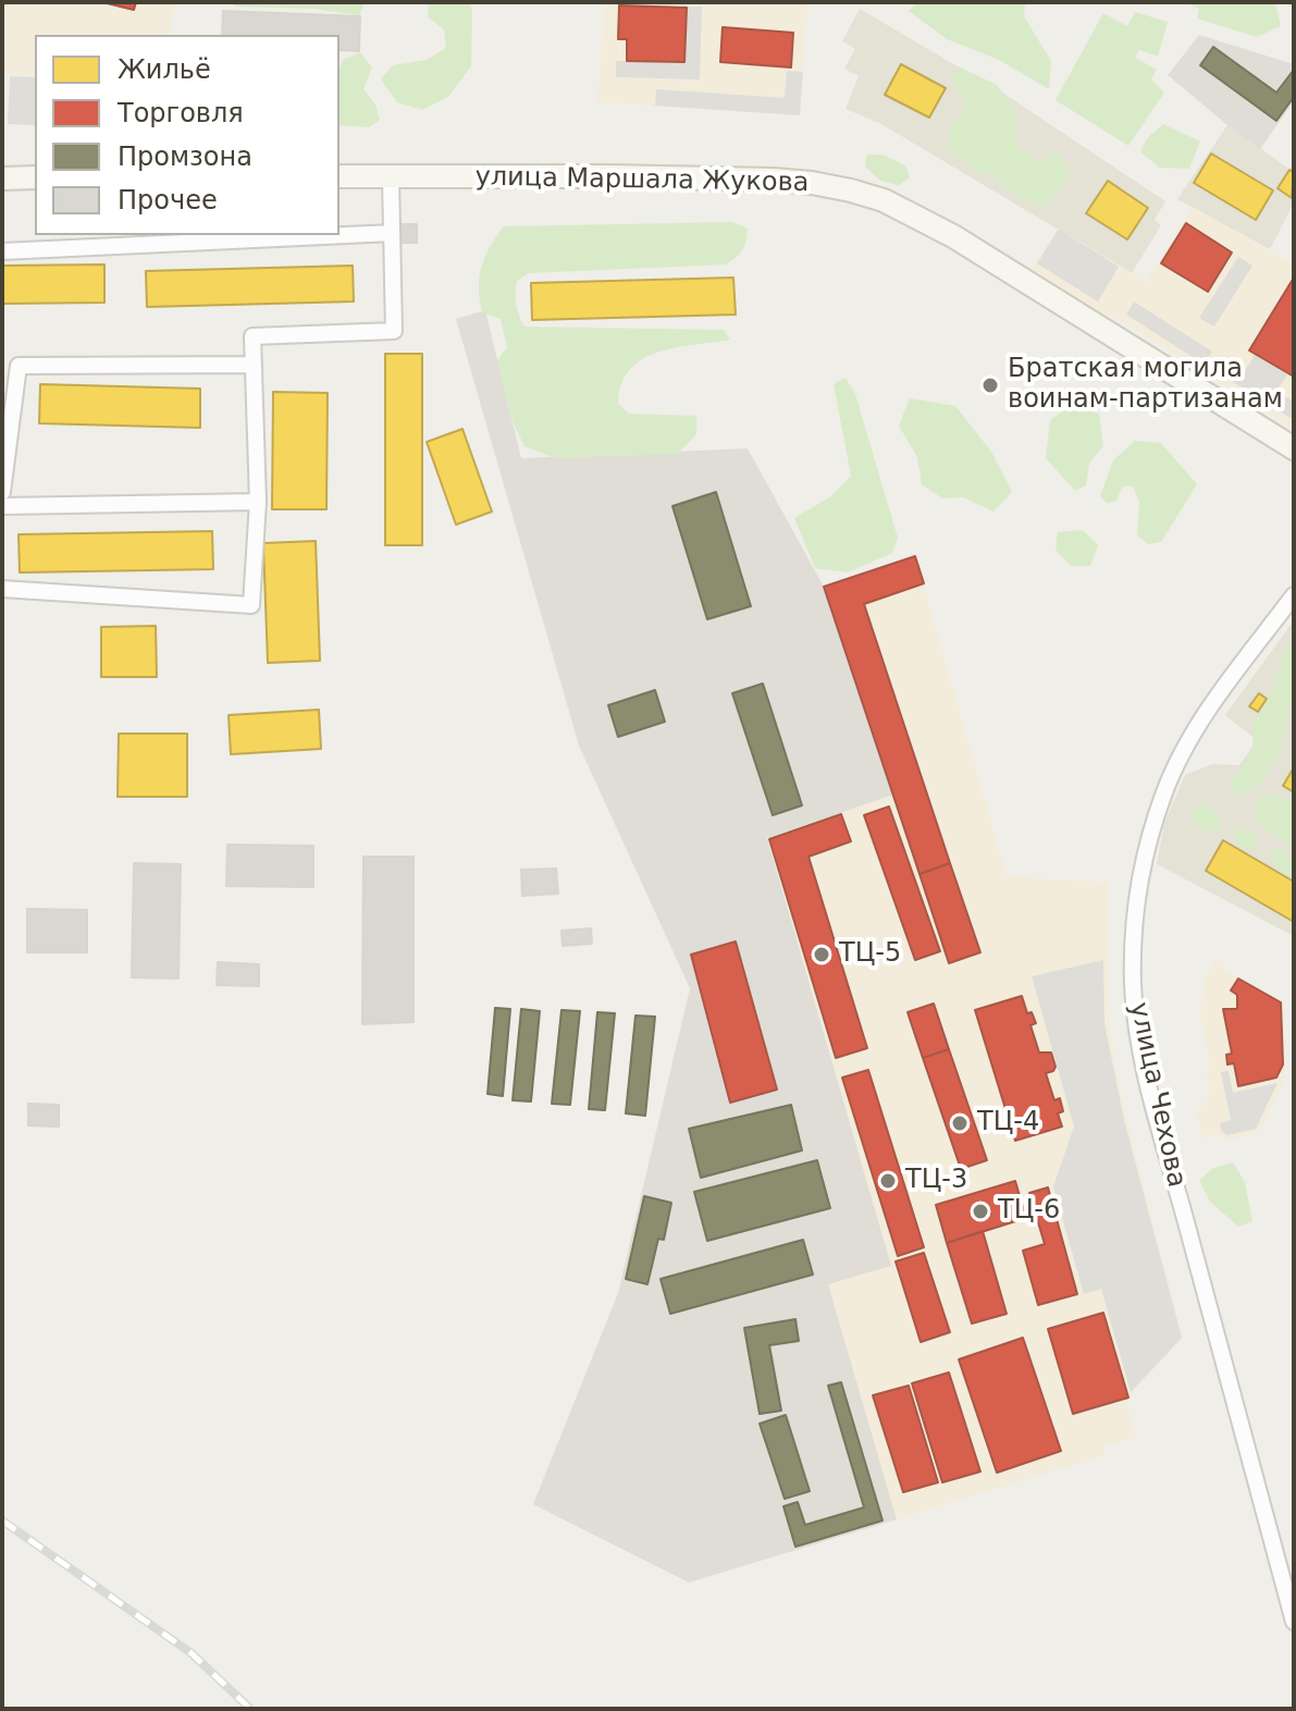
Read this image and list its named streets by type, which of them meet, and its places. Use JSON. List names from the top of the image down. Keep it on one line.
{"streets":{"main road":["улица Маршала Жукова"],"street":["улица Чехова"]},"places":["Братская могила воинам-партизанам","ТЦ-5","ТЦ-4","ТЦ-3","ТЦ-6"],"legend":["Жильё","Торговля","Промзона","Прочее"]}
